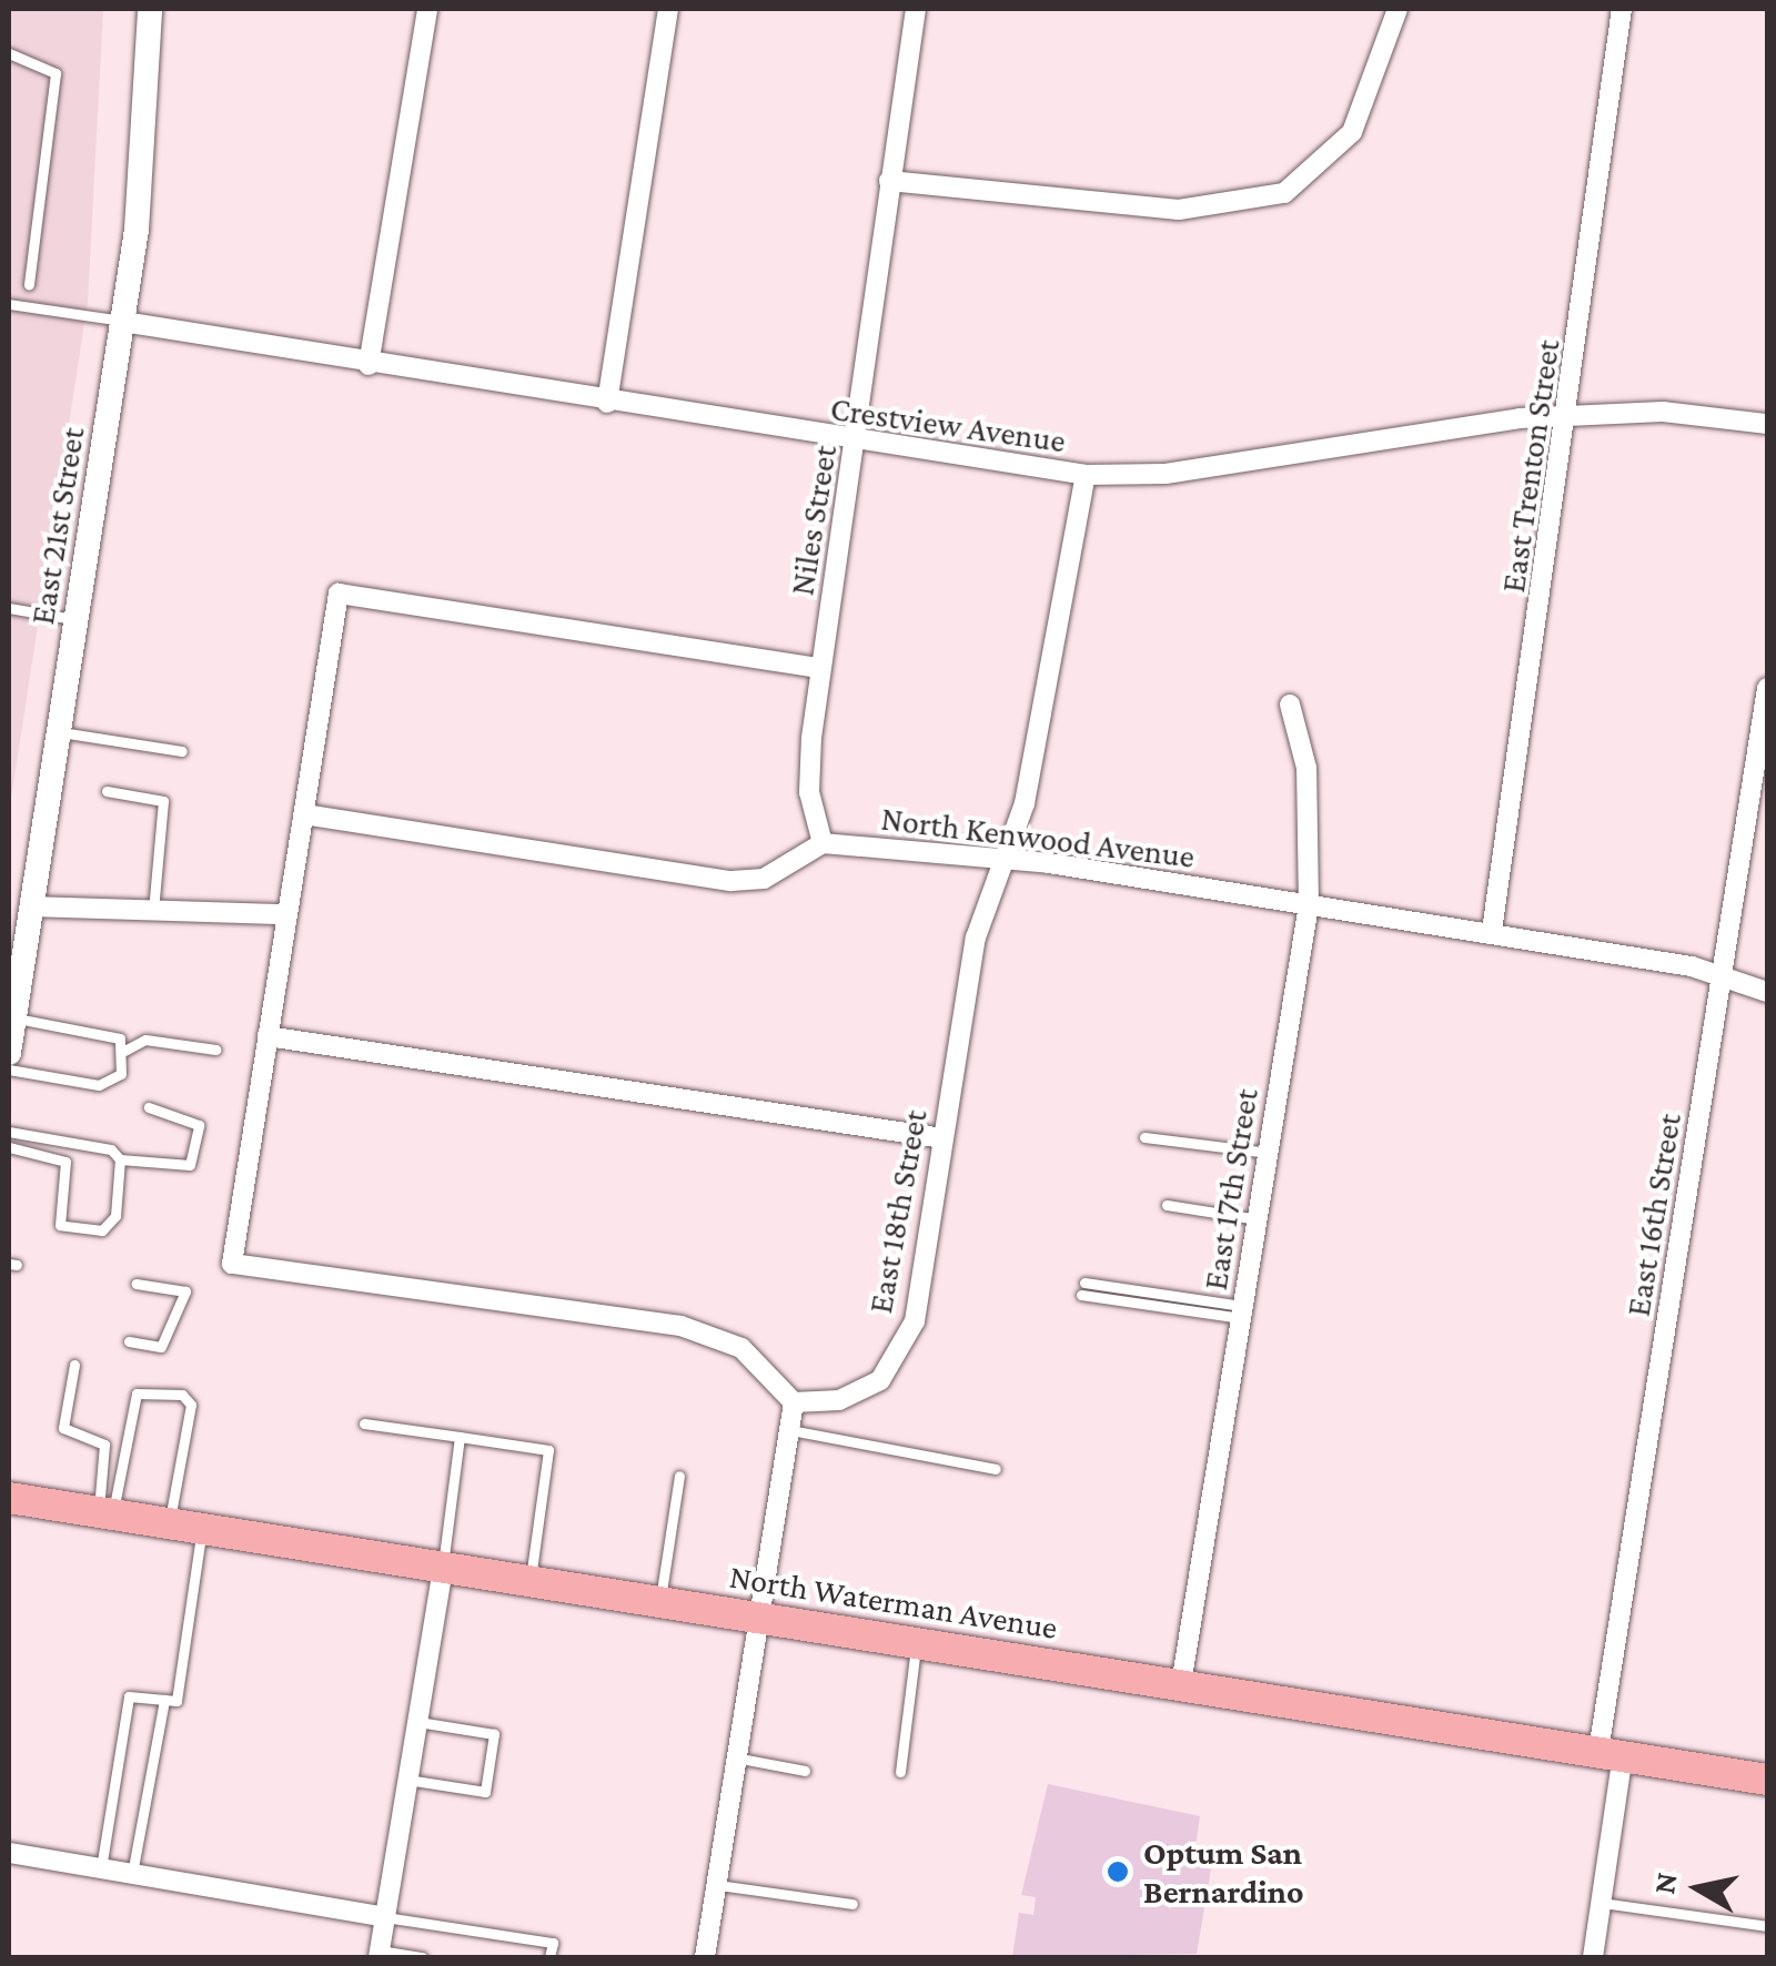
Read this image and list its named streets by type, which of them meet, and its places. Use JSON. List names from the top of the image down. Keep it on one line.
{"streets":{"main road":["North Waterman Avenue"],"street":["Crestview Avenue","East Trenton Street","Niles Street","East 21st Street","North Kenwood Avenue","East 17th Street","East 18th Street","East 16th Street"]},"crossings":[["Crestview Avenue","East Trenton Street"],["Crestview Avenue","Niles Street"],["Crestview Avenue","East 21st Street"],["Crestview Avenue","East 18th Street"],["East Trenton Street","North Kenwood Avenue"],["Niles Street","North Kenwood Avenue"],["North Kenwood Avenue","East 17th Street"],["North Kenwood Avenue","East 18th Street"],["North Kenwood Avenue","East 16th Street"],["East 17th Street","North Waterman Avenue"],["East 16th Street","North Waterman Avenue"]],"places":["Optum San Bernardino"],"north":"left"}
